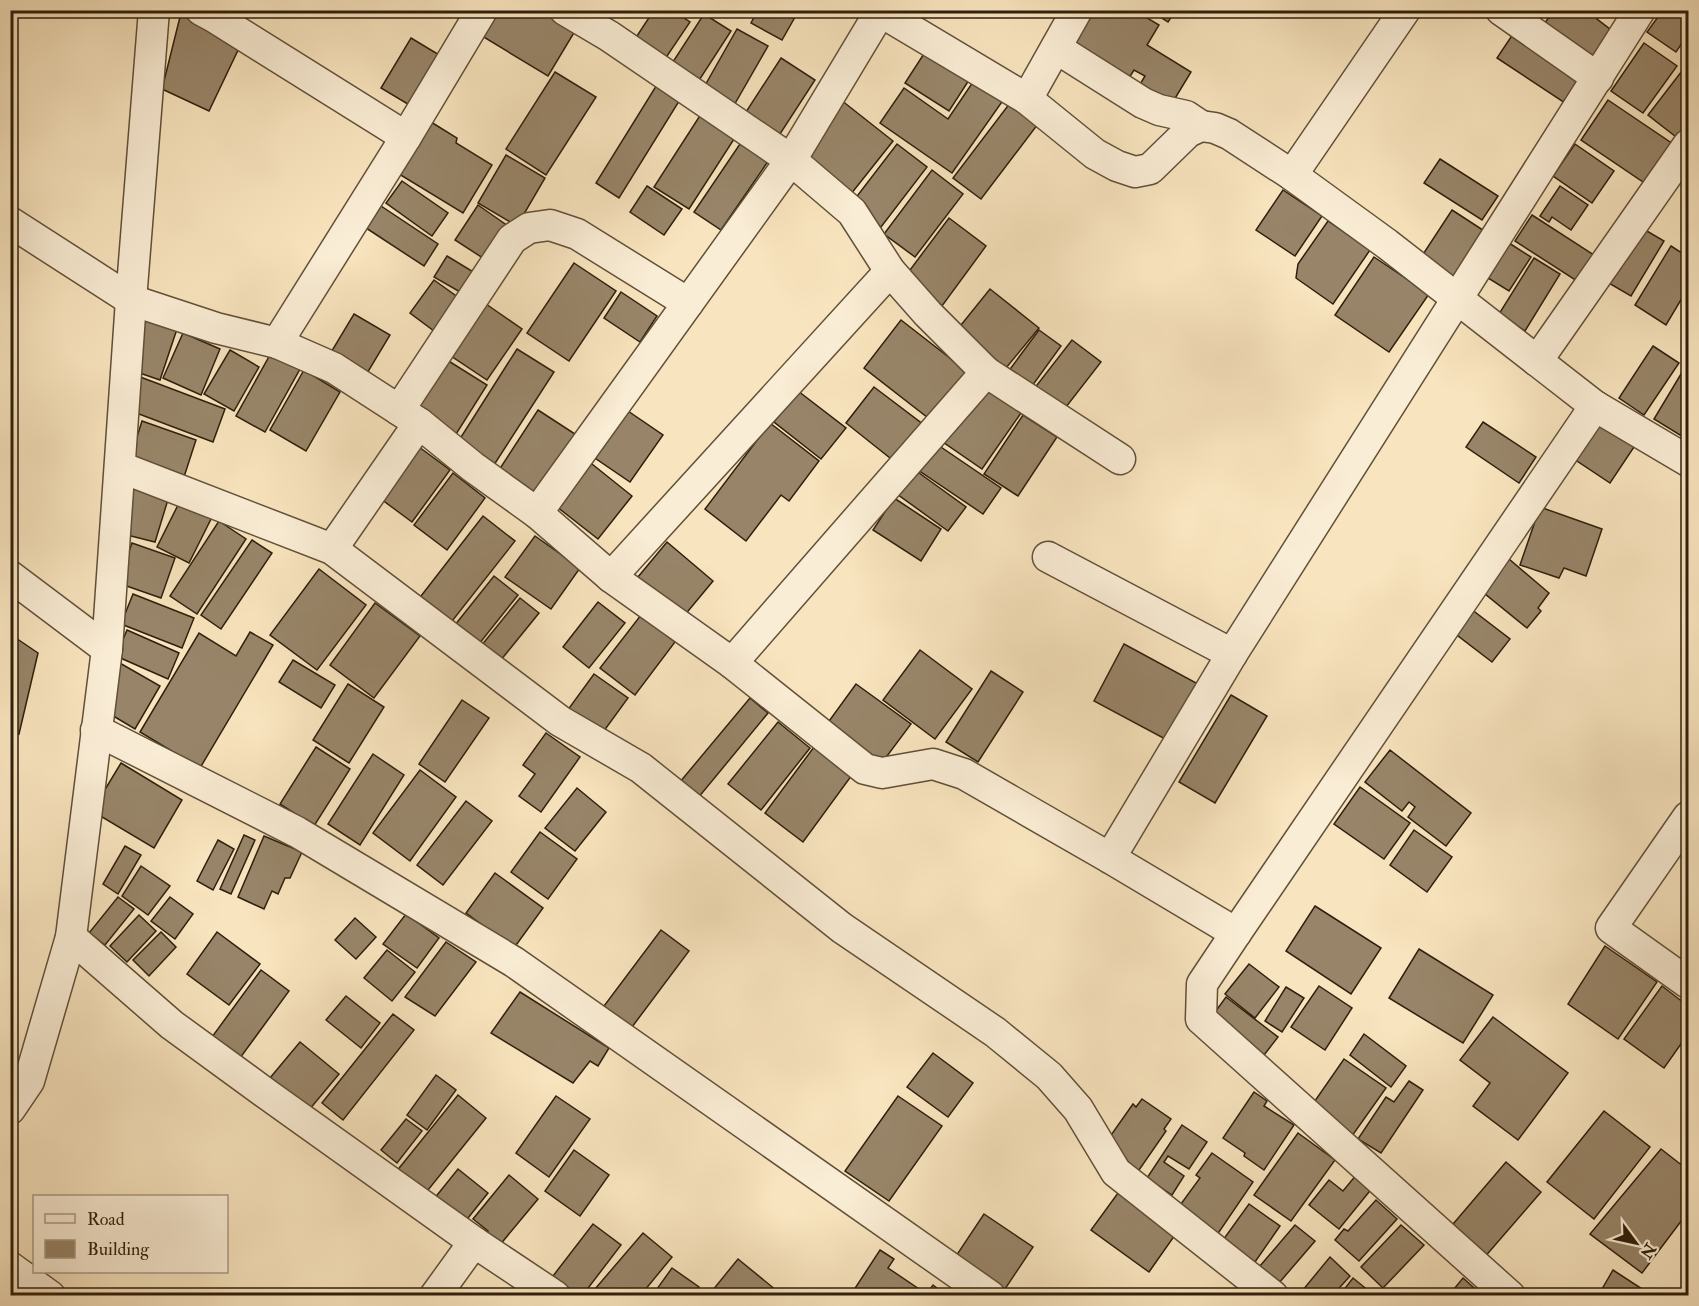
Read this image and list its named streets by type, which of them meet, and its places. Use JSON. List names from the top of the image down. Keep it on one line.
{"legend":["Road","Building"],"north":"bottom right"}
